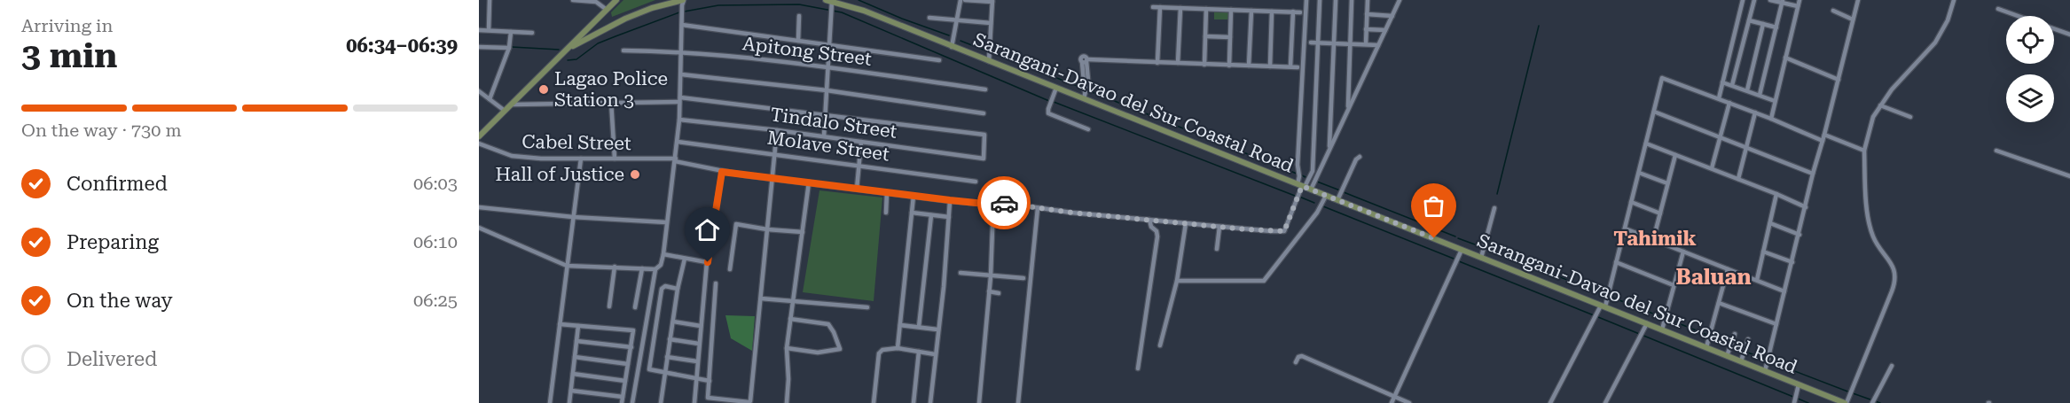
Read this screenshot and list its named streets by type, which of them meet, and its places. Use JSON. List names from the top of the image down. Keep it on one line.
{"streets":{"main road":["Sarangani-Davao del Sur Coastal Road"],"street":["Apitong Street","Tindalo Street","Cabel Street","Molave Street"]},"crossings":[["Sarangani-Davao del Sur Coastal Road","Cabel Street"]],"districts":["Tahimik","Baluan"],"places":["Lagao Police Station 3","Hall of Justice"],"page":{"heading":["3 min","Arriving in","06:34–06:39"],"bar":"On the way · 730 m","list":[["Confirmed","06:03"],["Preparing","06:10"],["On the way","06:25"],"Delivered"]}}
